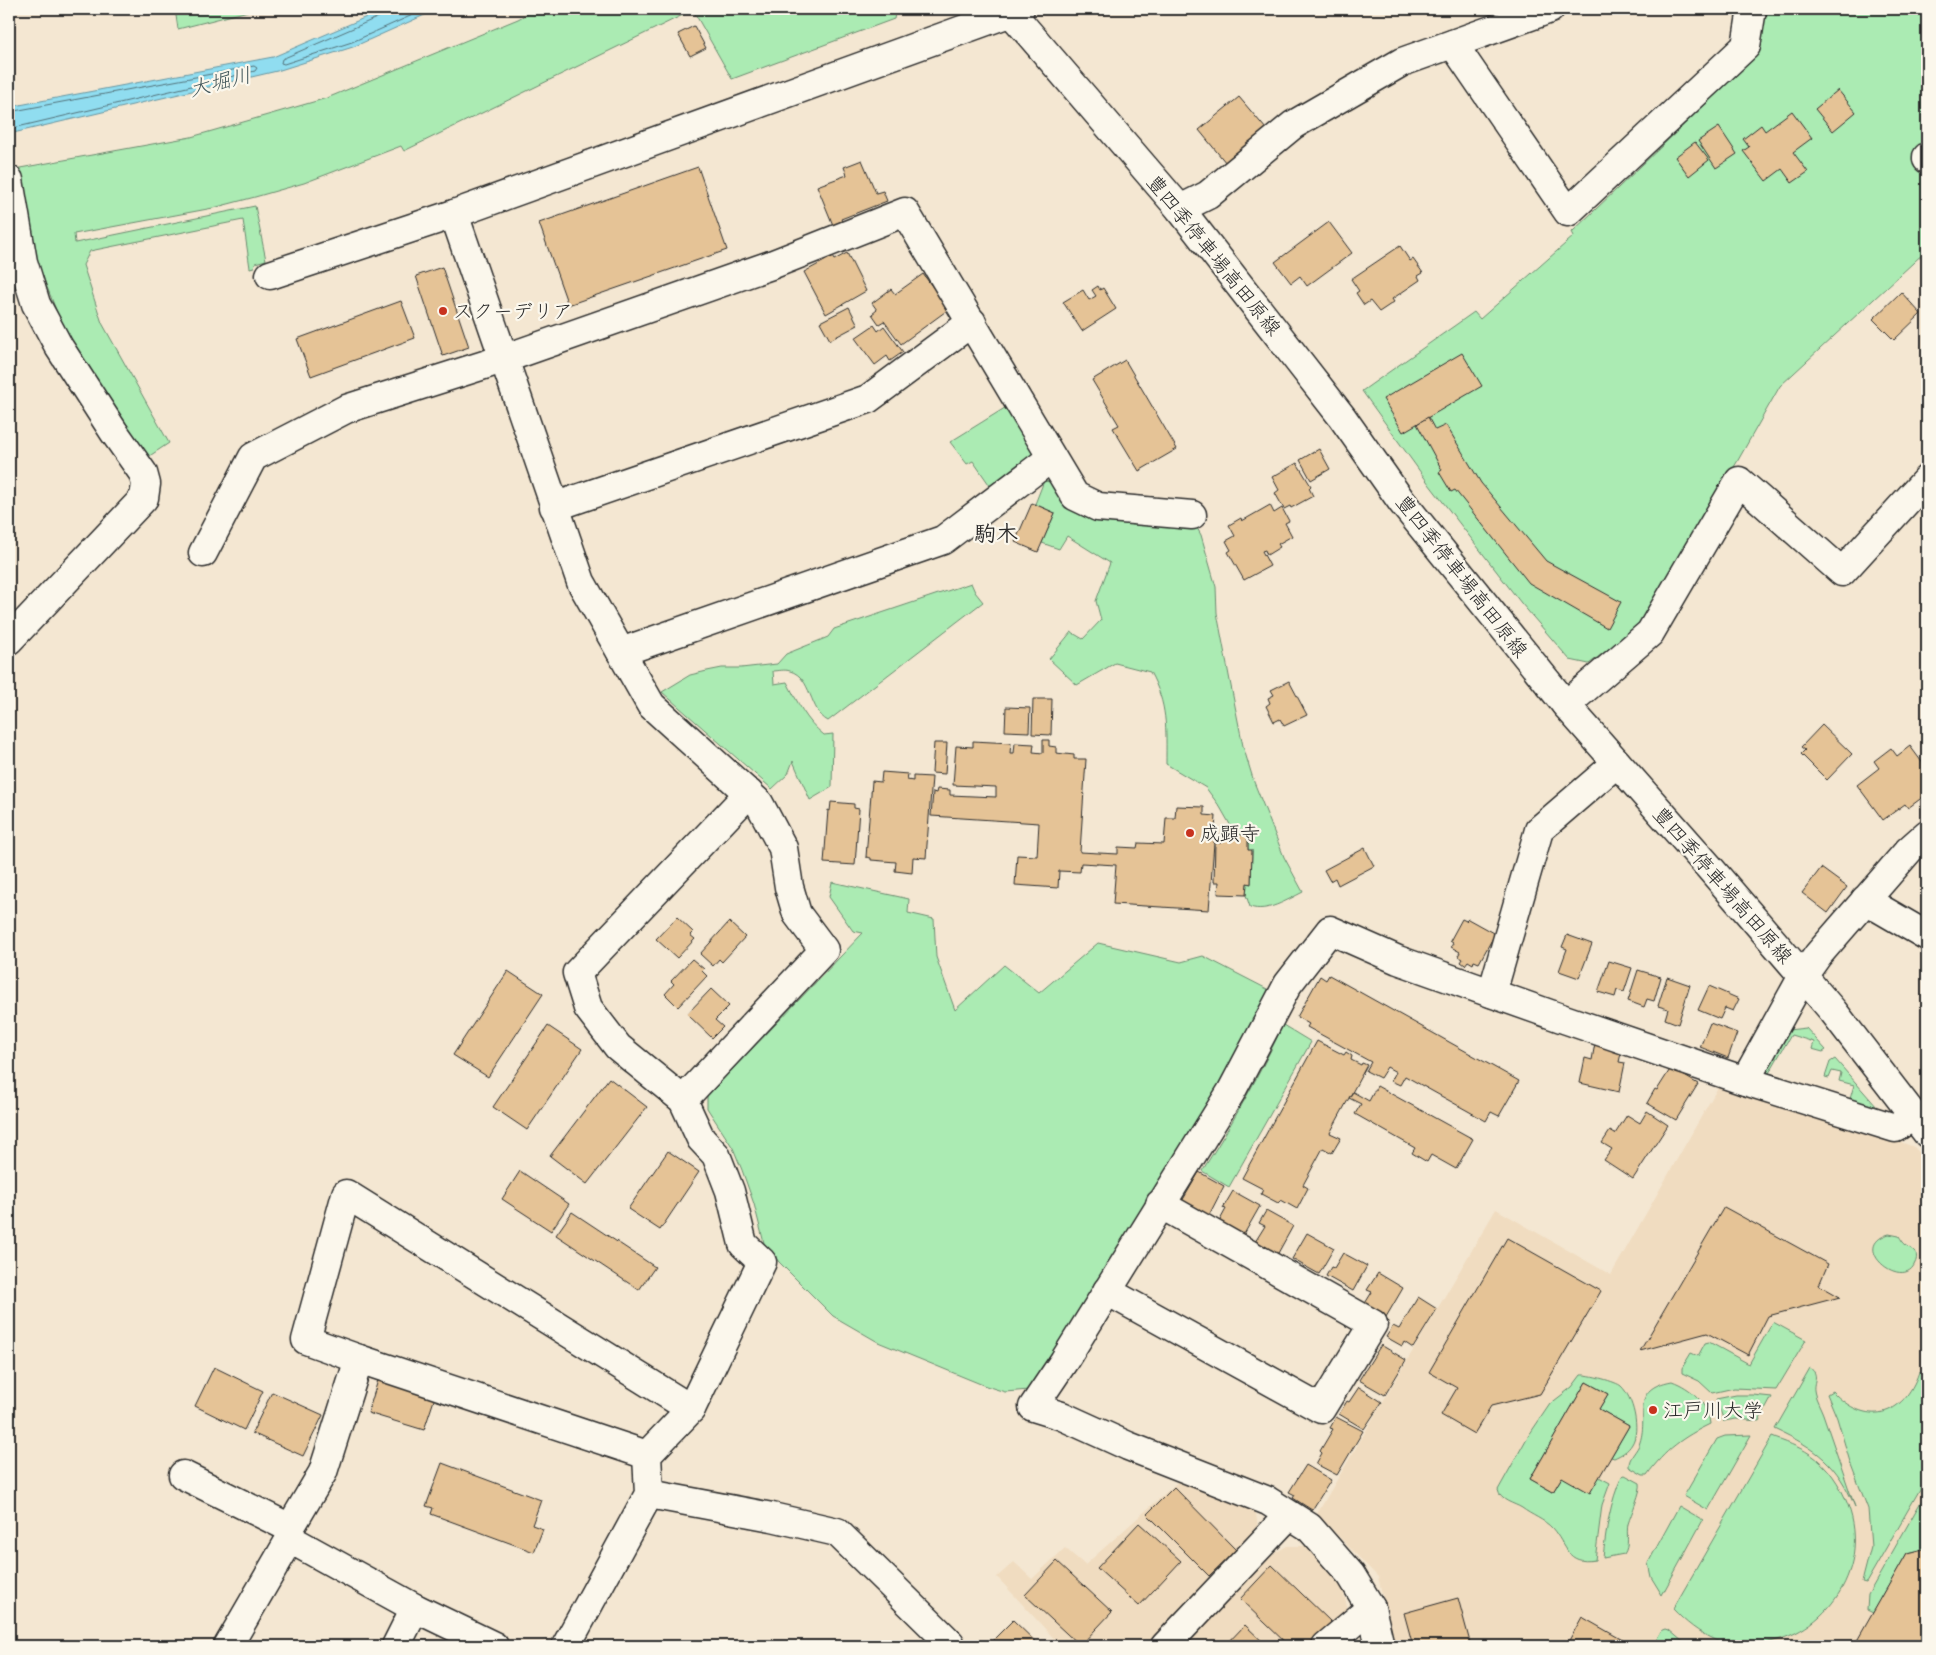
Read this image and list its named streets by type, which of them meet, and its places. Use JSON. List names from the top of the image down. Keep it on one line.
{"streets":{"street":["豊四季停車場高田原線"]},"districts":["駒木"],"water":["大堀川"],"places":["スクーデリア","成顕寺","江戸川大学"]}
